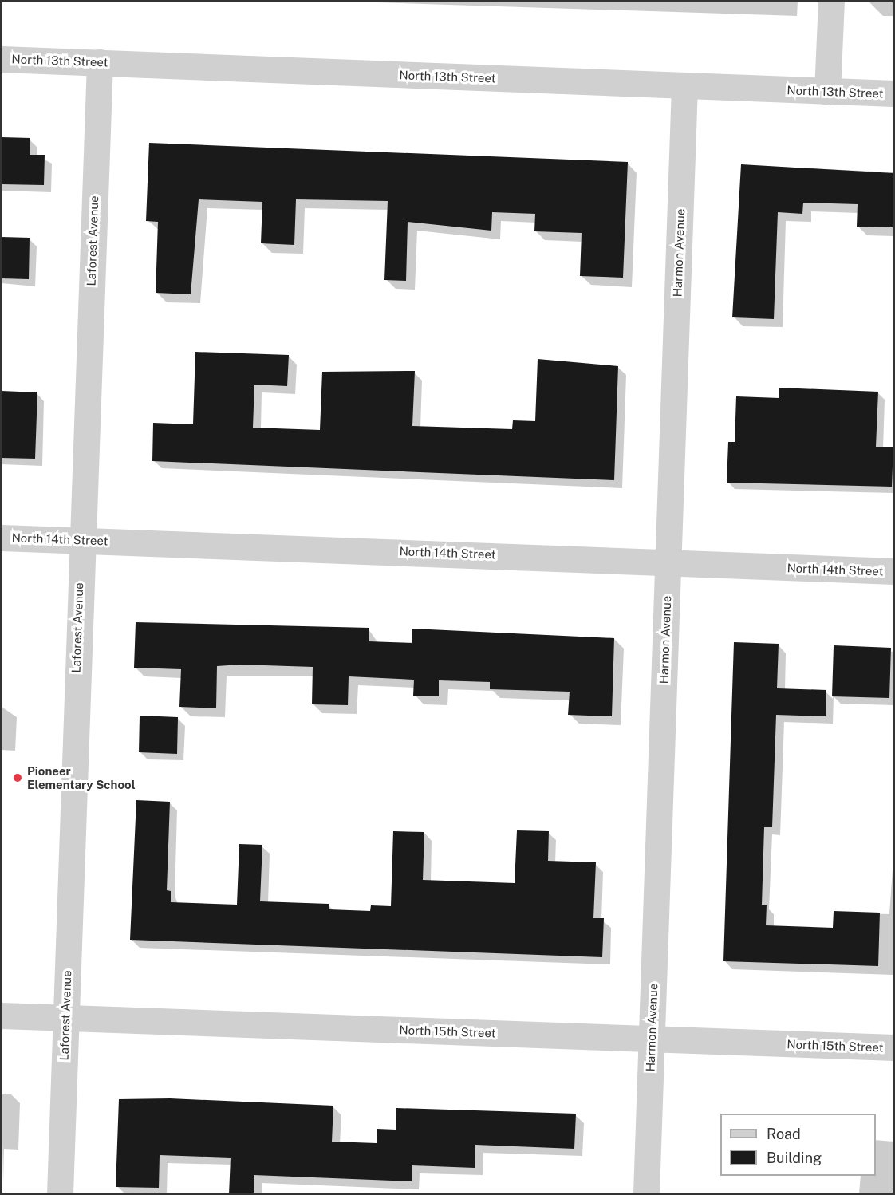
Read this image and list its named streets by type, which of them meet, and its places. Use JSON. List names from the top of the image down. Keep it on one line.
{"streets":{"street":["North 13th Street","Laforest Avenue","Harmon Avenue","North 14th Street","North 15th Street"]},"crossings":[["North 13th Street","Laforest Avenue"],["North 13th Street","Harmon Avenue"],["Laforest Avenue","North 14th Street"],["Laforest Avenue","North 15th Street"],["Harmon Avenue","North 14th Street"],["Harmon Avenue","North 15th Street"]],"places":["Pioneer Elementary School"],"legend":["Road","Building"]}
